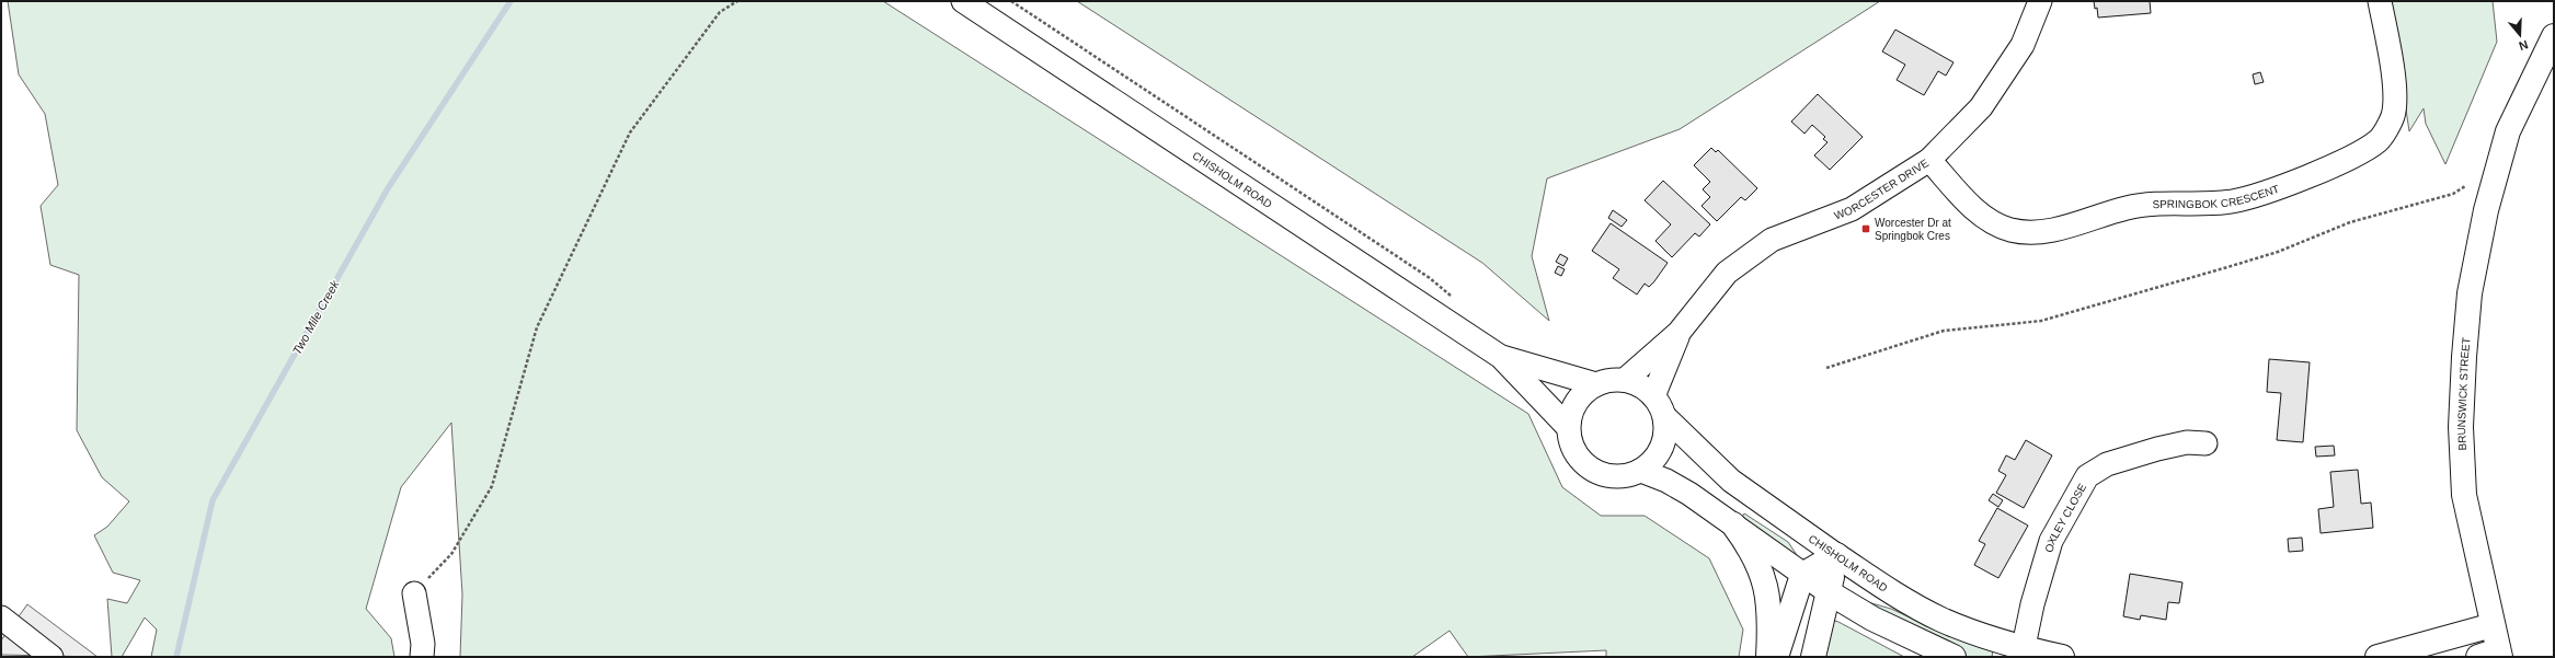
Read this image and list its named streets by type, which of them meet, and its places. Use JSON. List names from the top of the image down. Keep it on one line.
{"streets":{"main road":["CHISHOLM ROAD","BRUNSWICK STREET"],"street":["WORCESTER DRIVE","SPRINGBOK CRESCENT","OXLEY CLOSE"]},"crossings":[["CHISHOLM ROAD","WORCESTER DRIVE"],["CHISHOLM ROAD","OXLEY CLOSE"],["WORCESTER DRIVE","SPRINGBOK CRESCENT"]],"water":["Two Mile Creek"],"places":{"transit":["Worcester Dr at Springbok Cres"]},"north":"bottom"}
